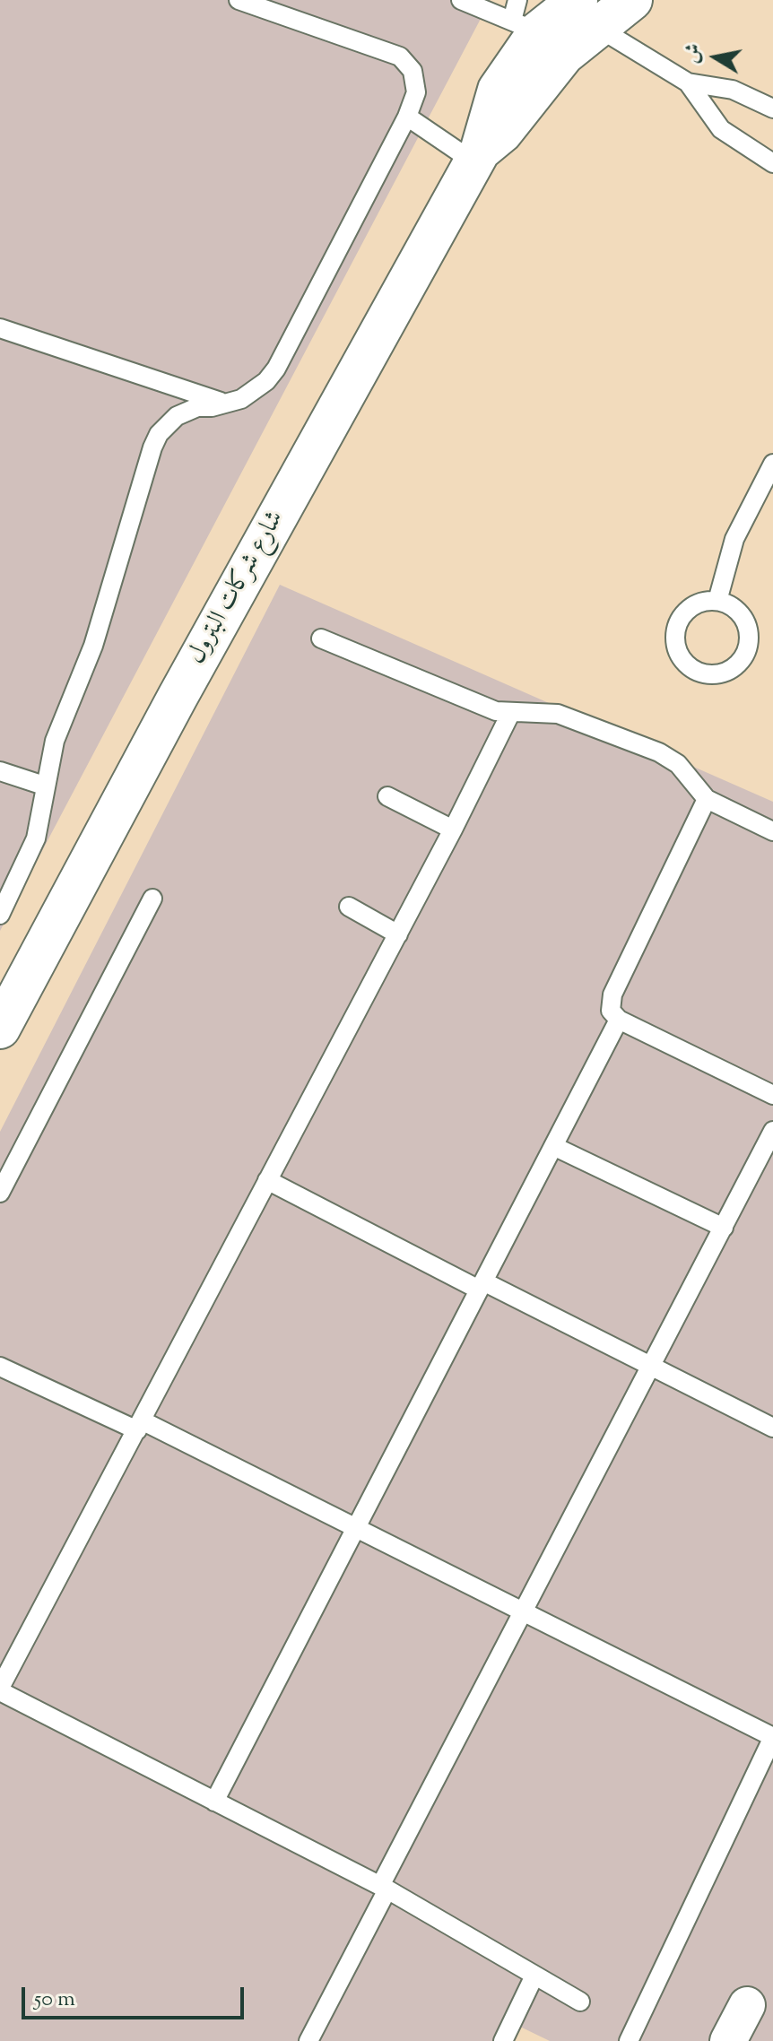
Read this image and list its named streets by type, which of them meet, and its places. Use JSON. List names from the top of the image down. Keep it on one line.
{"streets":{"street":["شارع شركات البترول"]},"scale_bar":"50 m","north":"left"}
